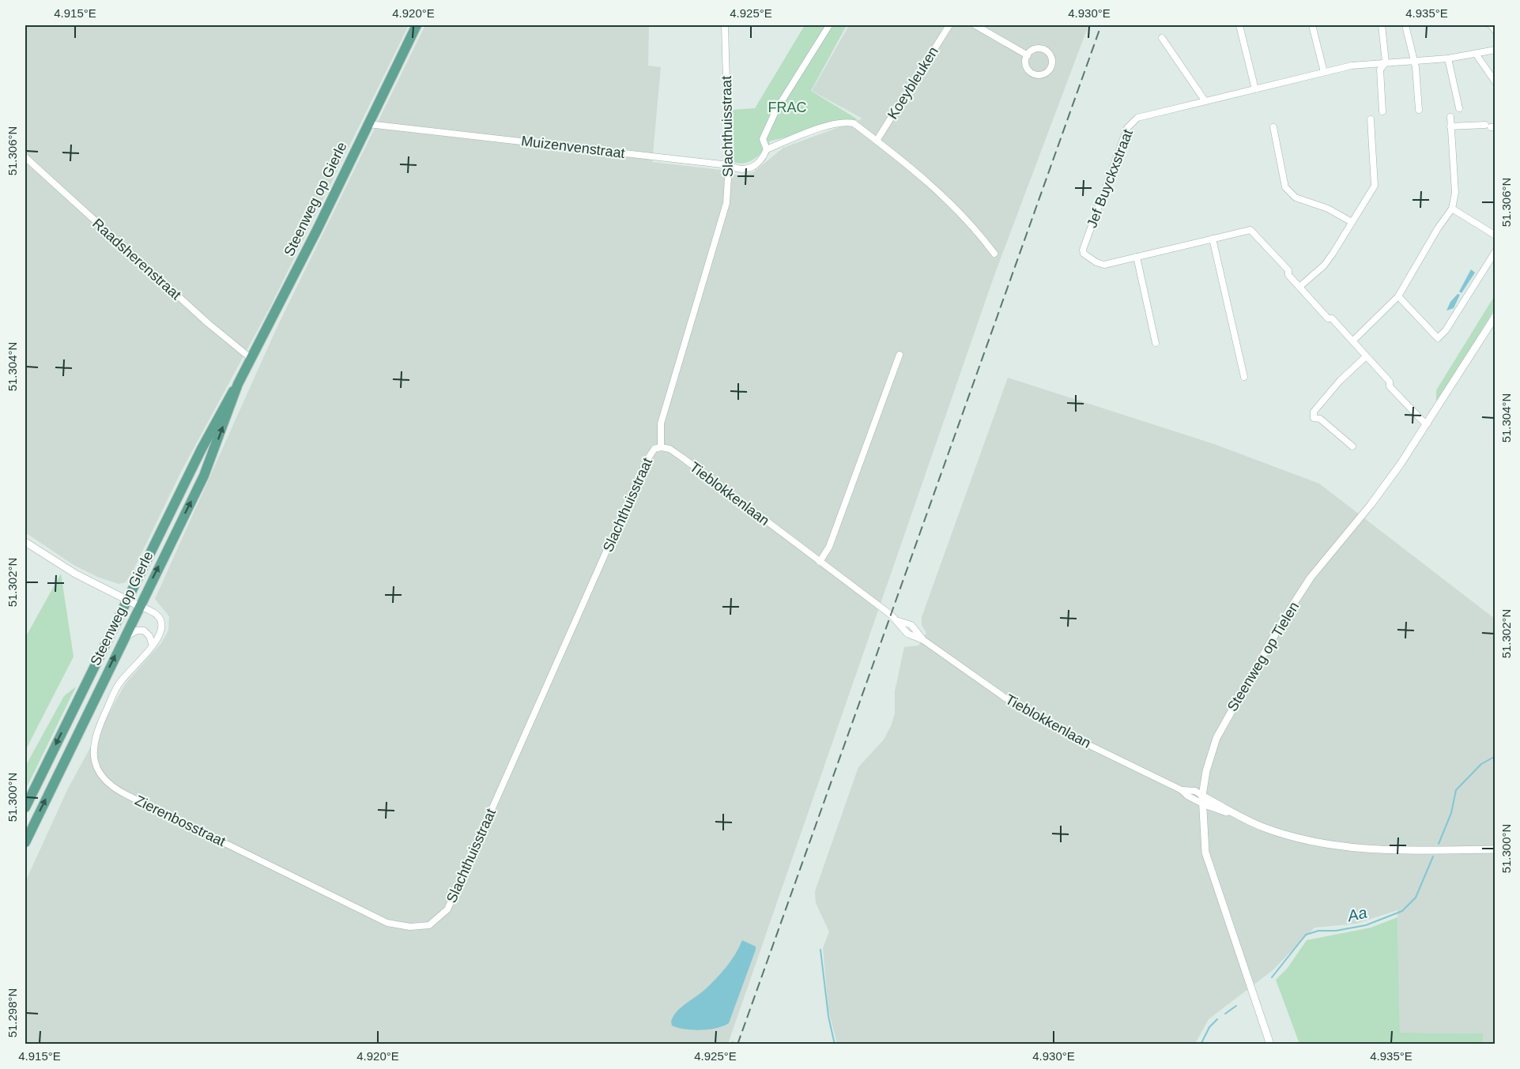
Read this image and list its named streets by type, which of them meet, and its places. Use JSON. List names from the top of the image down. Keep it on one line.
{"streets":{"main road":["Steenweg op Gierle"],"street":["Koeybleuken","Slachthuisstraat","Muizenvenstraat","Jef Buyckxstraat","Raadsherenstraat","Tieblokkenlaan","Steenweg op Tielen","Zierenbosstraat"]},"crossings":[["Koeybleuken","Muizenvenstraat"],["Slachthuisstraat","Muizenvenstraat"],["Slachthuisstraat","Tieblokkenlaan"],["Slachthuisstraat","Zierenbosstraat"],["Muizenvenstraat","Steenweg op Gierle"],["Jef Buyckxstraat","Steenweg op Tielen"],["Steenweg op Gierle","Raadsherenstraat"],["Steenweg op Gierle","Zierenbosstraat"],["Tieblokkenlaan","Steenweg op Tielen"]],"water":["Aa"],"parks":["FRAC"],"coordinates":["4.915°E","4.920°E","4.925°E","4.930°E","4.935°E","51.306°N","51.304°N","51.302°N","51.300°N","51.298°N"]}
